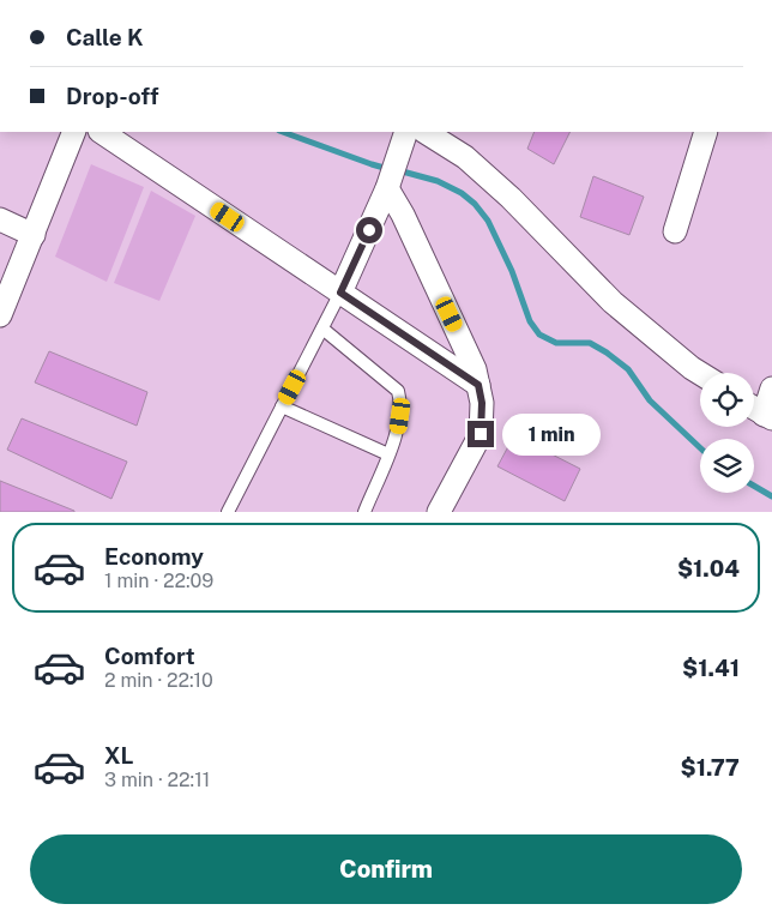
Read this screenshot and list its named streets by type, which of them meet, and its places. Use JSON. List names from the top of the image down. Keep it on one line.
{"page":{"banner":["Calle K","Drop-off"],"bubble":"1 min","list":[{"name":"Economy","note":"1 min · 22:09","value":"$1.04"},{"name":"Comfort","note":"2 min · 22:10","value":"$1.41"},{"name":"XL","note":"3 min · 22:11","value":"$1.77"}],"buttons":"Confirm"}}
